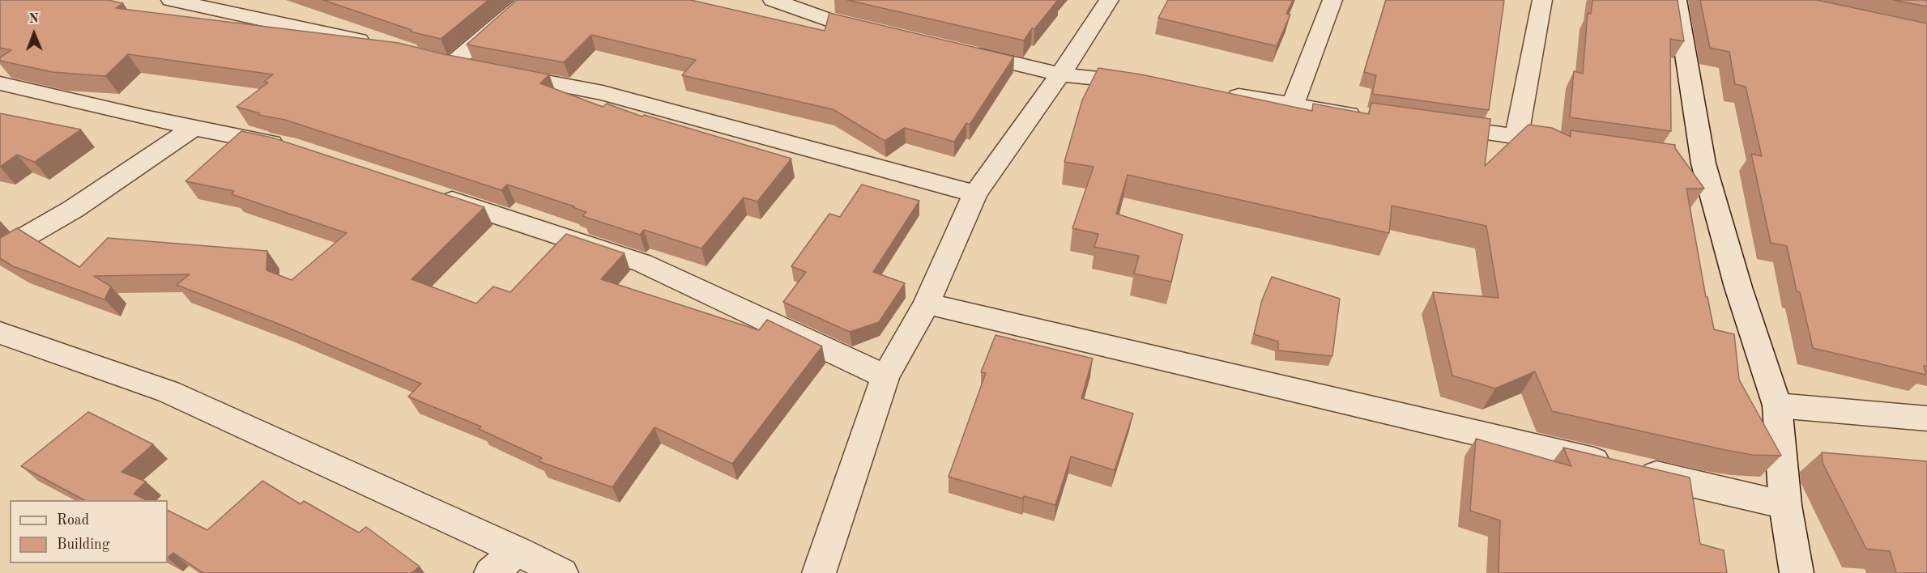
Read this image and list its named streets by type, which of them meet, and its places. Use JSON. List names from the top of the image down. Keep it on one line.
{"legend":["Road","Building"],"north":"top"}
